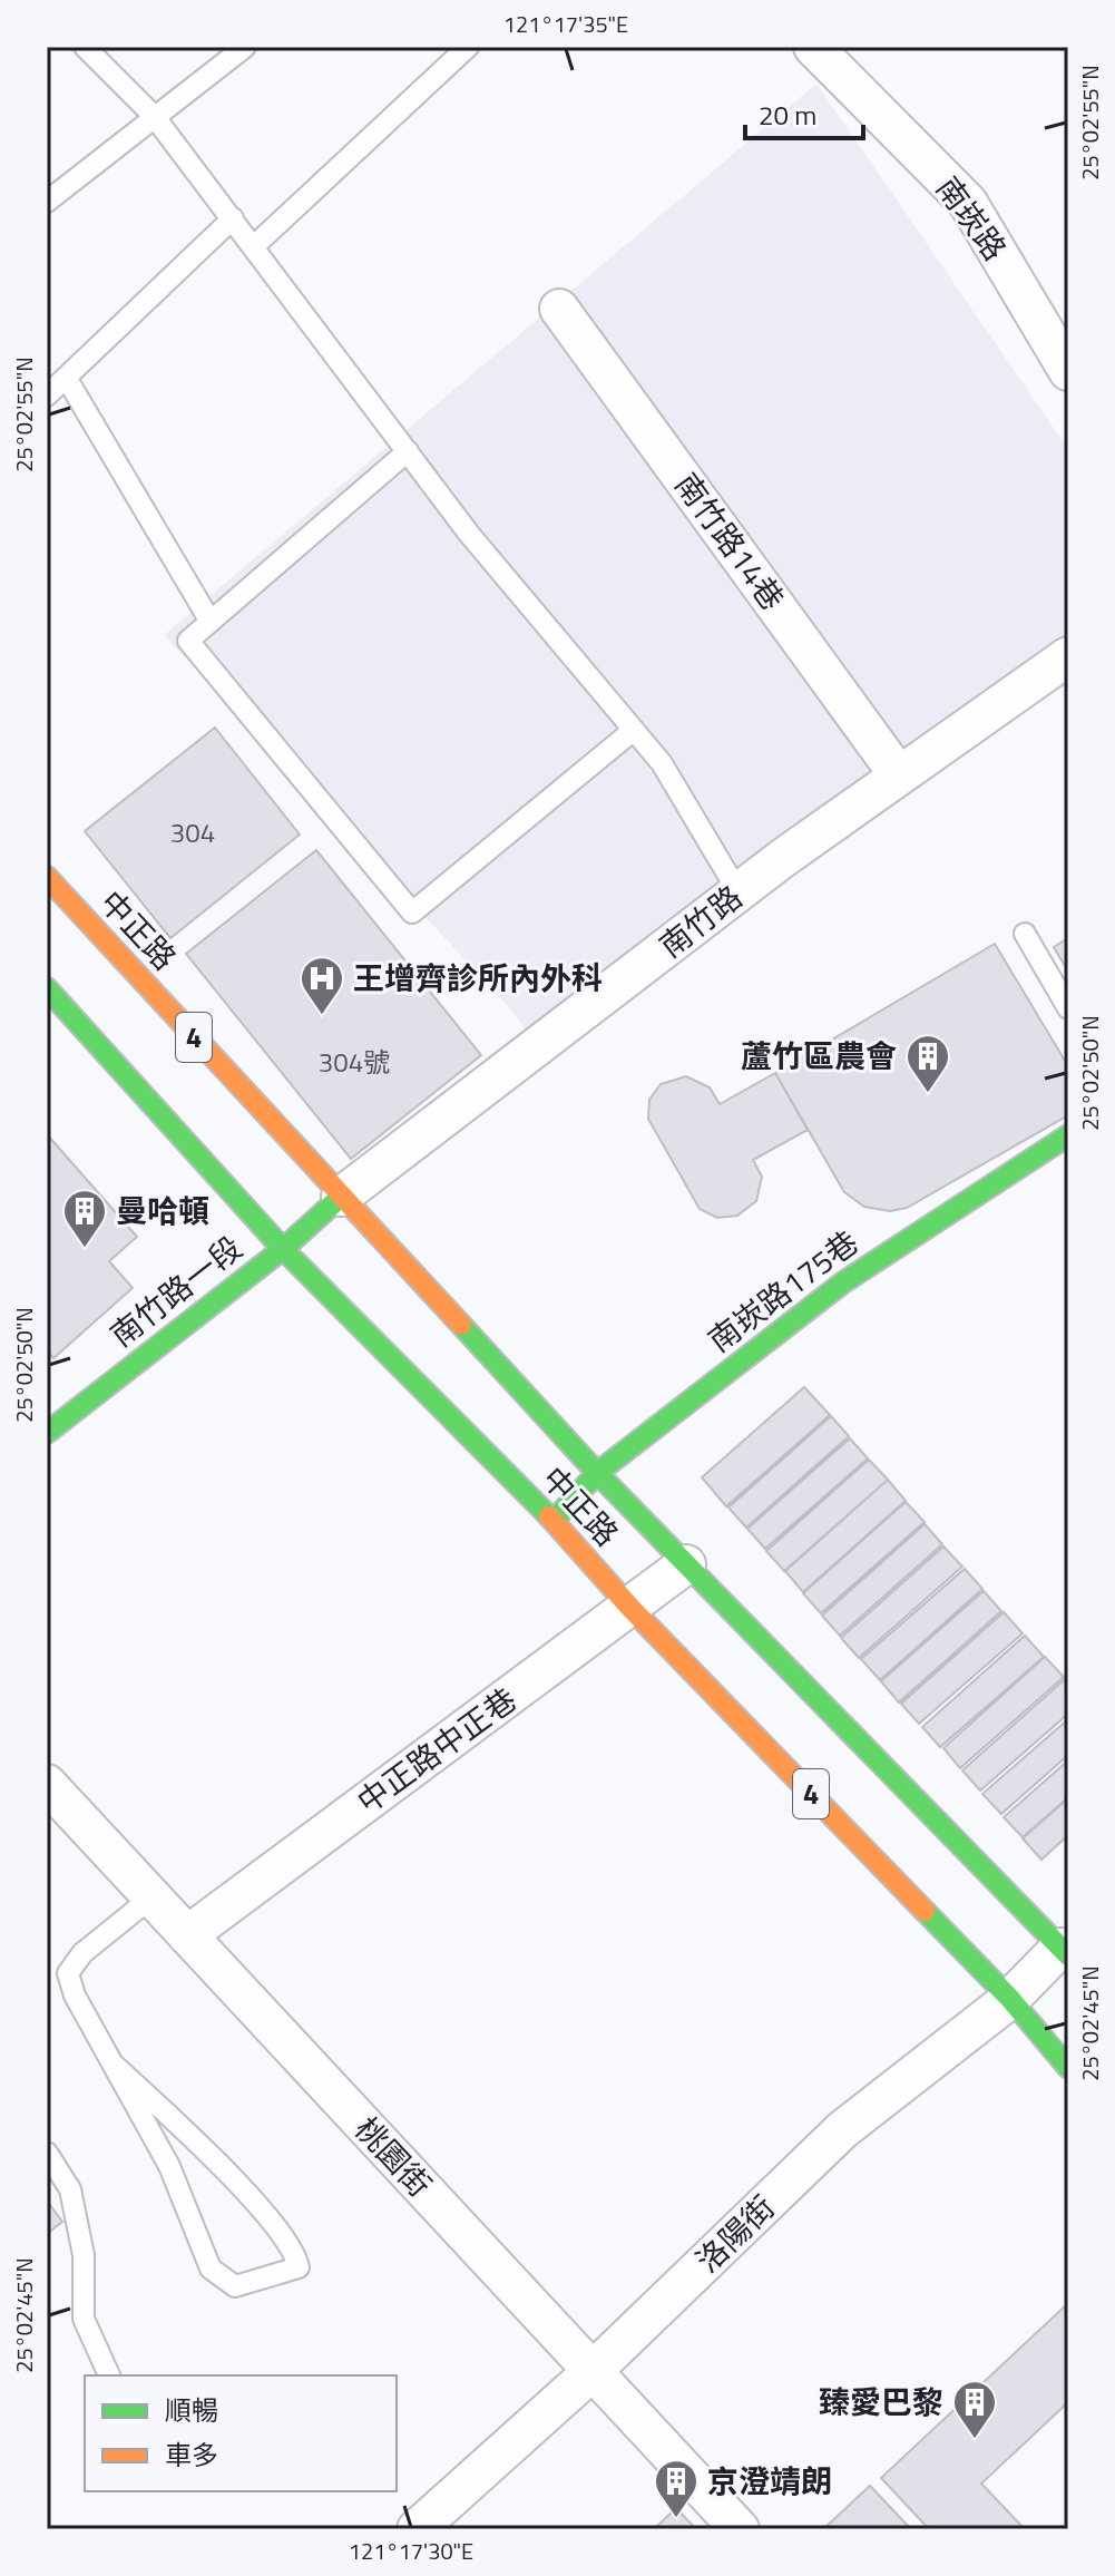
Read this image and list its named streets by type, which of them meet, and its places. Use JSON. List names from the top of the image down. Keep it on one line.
{"streets":{"main road":["中正路","4","南竹路一段","南崁路175巷"],"street":["南崁路","南竹路14巷","南竹路","中正路中正巷","桃園街","洛陽街"]},"crossings":[["南竹路14巷","南竹路"],["南竹路","中正路"],["南竹路","南竹路一段"],["中正路","南竹路一段"],["中正路","南崁路175巷"],["中正路","中正路中正巷"],["中正路","洛陽街"],["中正路中正巷","桃園街"],["桃園街","洛陽街"]],"places":{"hospital":["王增齊診所內外科"],"building":["蘆竹區農會","曼哈頓","臻愛巴黎","京澄靖朗"]},"house_numbers":["304","304號"],"legend":["順暢","車多"],"scale_bar":"20 m","coordinates":["121°17'35\"E","25°02'55\"N","25°02'50\"N","25°02'45\"N","121°17'30\"E"]}
